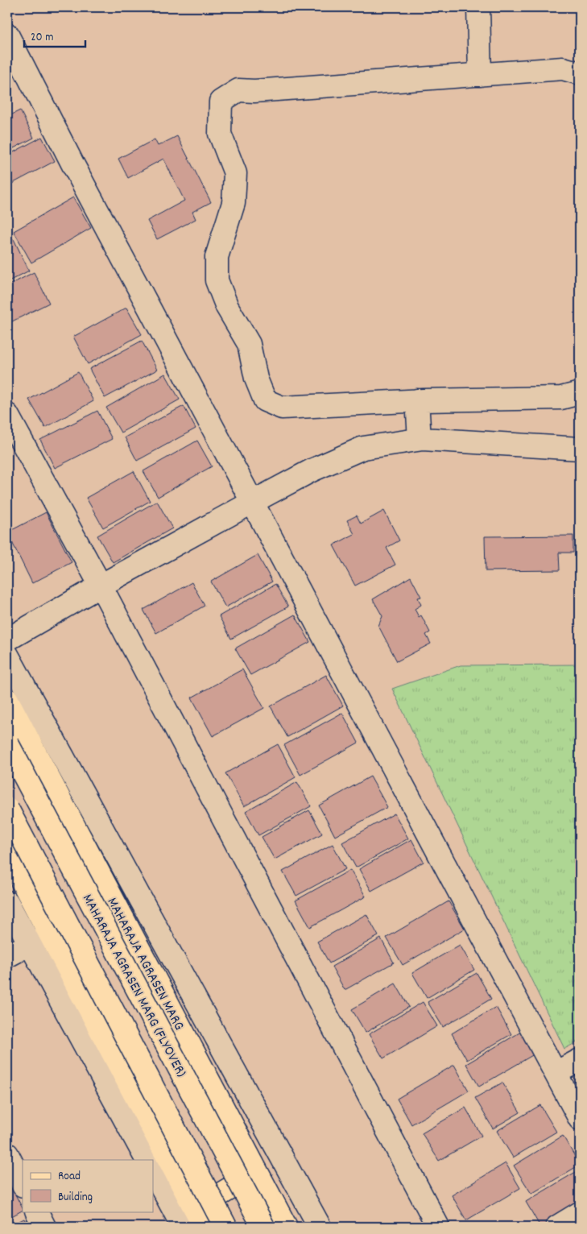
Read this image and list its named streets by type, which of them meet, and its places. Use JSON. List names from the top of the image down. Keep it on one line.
{"streets":{"main road":["MAHARAJA AGRASEN MARG","MAHARAJA AGRASEN MARG (FLYOVER)"]},"legend":["Road","Building"],"scale_bar":"20 m"}
